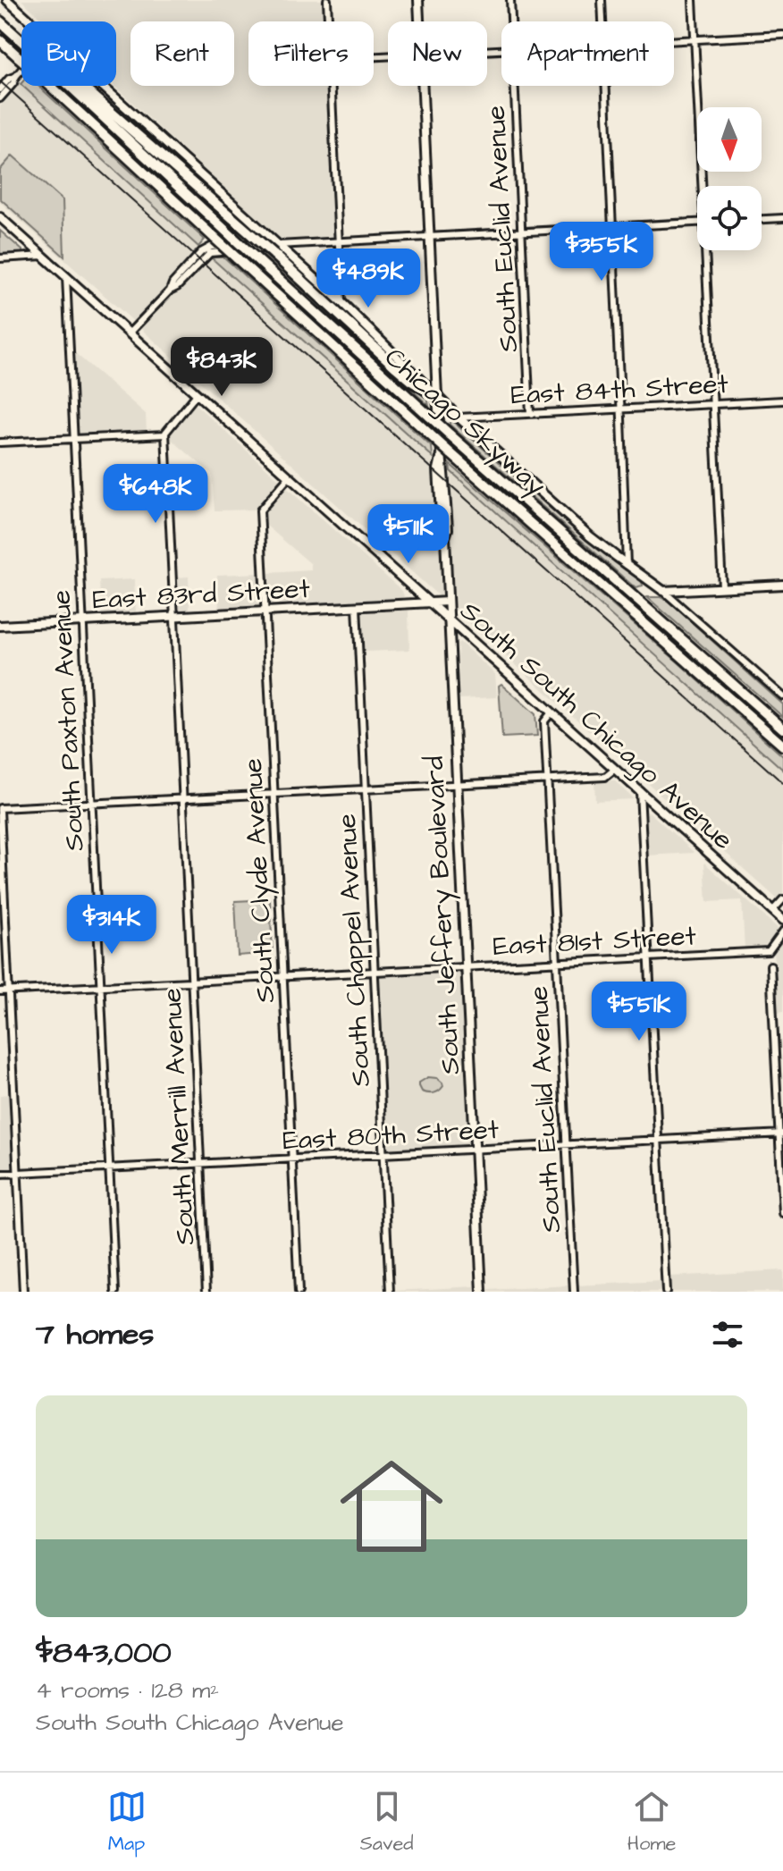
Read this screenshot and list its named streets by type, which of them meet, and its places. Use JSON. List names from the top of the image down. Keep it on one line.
{"streets":{"highway":["Chicago Skyway"],"main road":["East 83rd Street","South South Chicago Avenue","South Jeffery Boulevard"],"street":["South Euclid Avenue","East 84th Street","South Paxton Avenue","South Clyde Avenue","East 81st Street","South Chappel Avenue","South Merrill Avenue","East 80th Street"]},"crossings":[["South Euclid Avenue","East 84th Street"],["South Euclid Avenue","South South Chicago Avenue"],["South Euclid Avenue","East 81st Street"],["South Euclid Avenue","East 80th Street"],["Chicago Skyway","South Jeffery Boulevard"],["East 83rd Street","South Paxton Avenue"],["East 83rd Street","South South Chicago Avenue"],["East 83rd Street","South Clyde Avenue"],["East 83rd Street","South Jeffery Boulevard"],["East 83rd Street","South Chappel Avenue"],["East 83rd Street","South Merrill Avenue"],["South Paxton Avenue","South South Chicago Avenue"],["South Paxton Avenue","East 81st Street"],["South Paxton Avenue","East 80th Street"],["South South Chicago Avenue","South Clyde Avenue"],["South South Chicago Avenue","South Jeffery Boulevard"],["South Clyde Avenue","East 81st Street"],["South Clyde Avenue","East 80th Street"],["South Jeffery Boulevard","East 81st Street"],["South Jeffery Boulevard","East 80th Street"],["East 81st Street","South Chappel Avenue"],["East 81st Street","South Merrill Avenue"],["South Chappel Avenue","East 80th Street"],["South Merrill Avenue","East 80th Street"]],"north":"bottom","page":{"chip":["Buy","Rent","Filters","New","Apartment"],"price":["$355K","$489K","$843K","$648K","$511K","$314K","$551K"],"heading":"7 homes","list":[{"name":"$843,000","note":"4 rooms · 128 m² · South South Chicago Avenue"}],"tabs":["Map","Saved","Home"]}}
